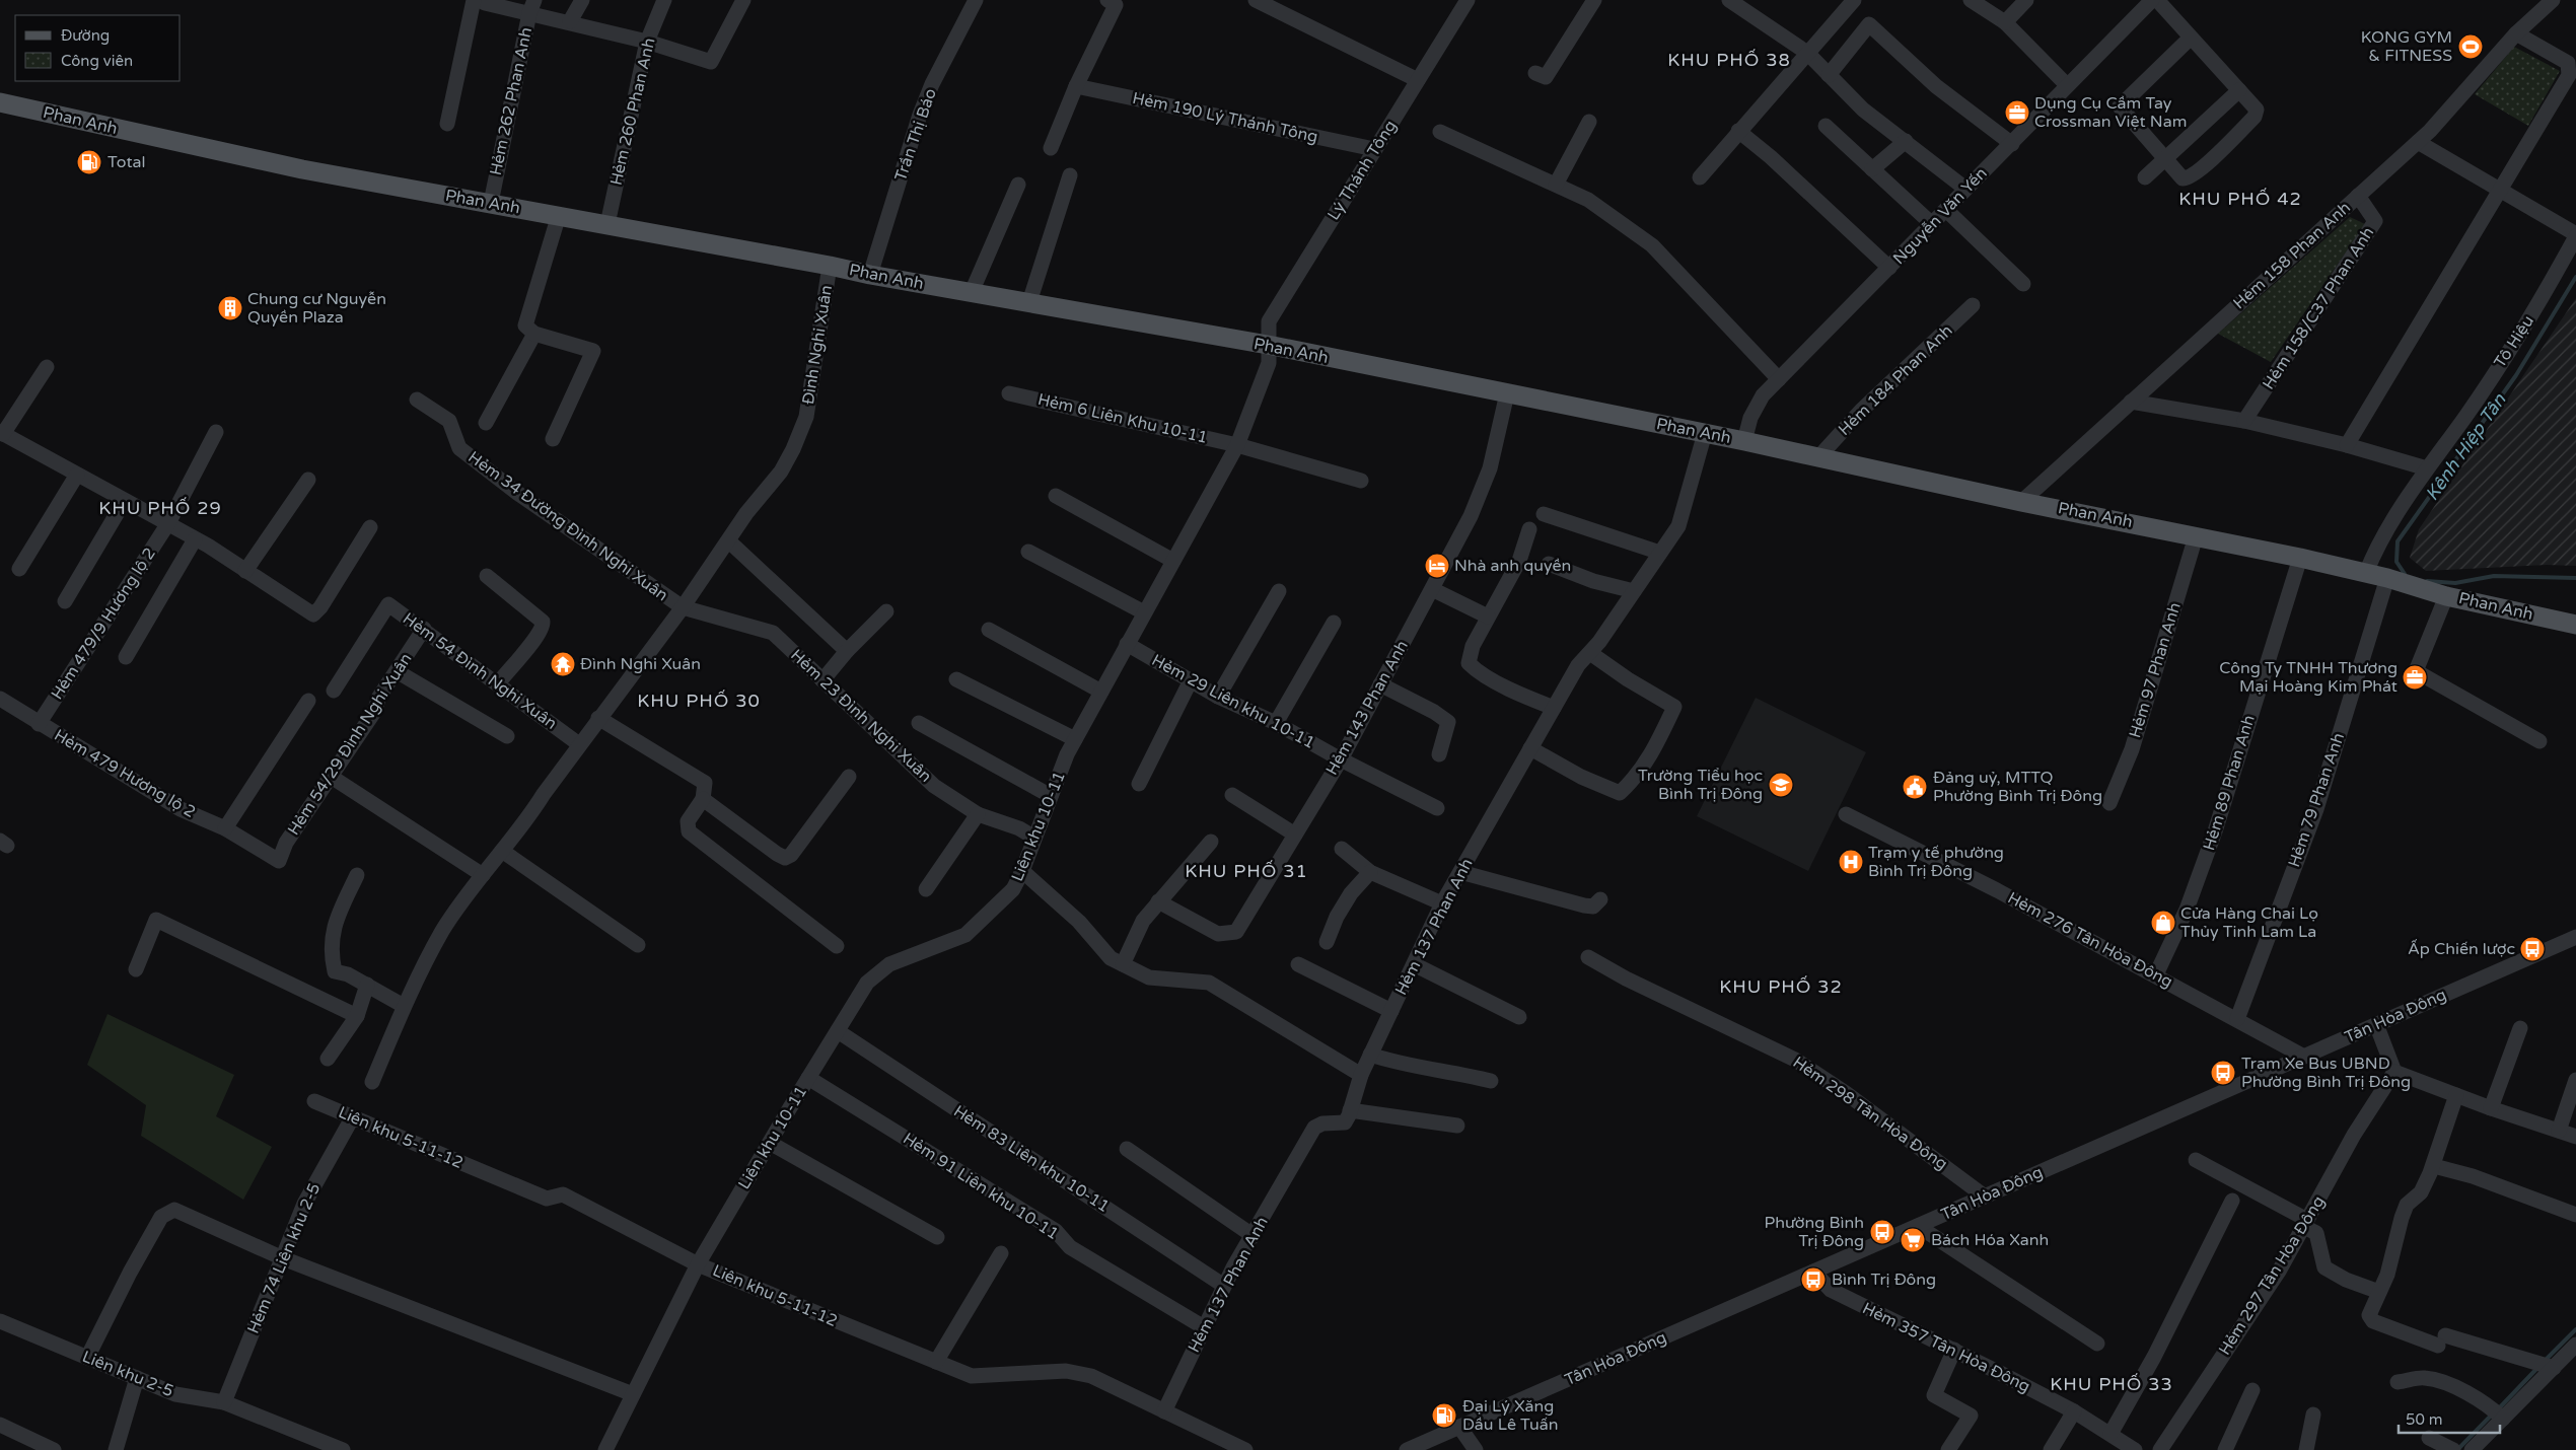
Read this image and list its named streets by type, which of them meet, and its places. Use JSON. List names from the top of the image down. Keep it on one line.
{"streets":{"main road":["Phan Anh"],"street":["Hẻm 262 Phan Anh","Hẻm 260 Phan Anh","Hẻm 190 Lý Thánh Tông","Trần Thị Báo","Lý Thánh Tông","Nguyễn Văn Yến","Hẻm 158 Phan Anh","Hẻm 158/C37 Phan Anh","Tô Hiệu","Đình Nghi Xuân","Hẻm 184 Phan Anh","Hẻm 6 Liên Khu 10-11","Hẻm 34 Đường Đình Nghi Xuân","Hẻm 479/9 Hương lộ 2","Hẻm 97 Phan Anh","Hẻm 54 Đình Nghi Xuân","Hẻm 29 Liên khu 10-11","Hẻm 143 Phan Anh","Hẻm 23 Đình Nghi Xuân","Hẻm 54/29 Đình Nghi Xuân","Hẻm 479 Hương lộ 2","Hẻm 89 Phan Anh","Hẻm 79 Phan Anh","Liên khu 10-11","Hẻm 137 Phan Anh","Hẻm 276 Tân Hòa Đông","Tân Hòa Đông","Hẻm 298 Tân Hòa Đông","Liên khu 5-11-12","Hẻm 83 Liên khu 10-11","Hẻm 91 Liên khu 10-11","Hẻm 74 Liên khu 2-5","Hẻm 297 Tân Hòa Đông","Hẻm 357 Tân Hòa Đông","Liên khu 2-5"]},"crossings":[["Hẻm 262 Phan Anh","Phan Anh"],["Hẻm 260 Phan Anh","Phan Anh"],["Hẻm 190 Lý Thánh Tông","Lý Thánh Tông"],["Phan Anh","Trần Thị Báo"],["Phan Anh","Lý Thánh Tông"],["Phan Anh","Nguyễn Văn Yến"],["Phan Anh","Hẻm 158 Phan Anh"],["Phan Anh","Tô Hiệu"],["Phan Anh","Đình Nghi Xuân"],["Phan Anh","Hẻm 184 Phan Anh"],["Phan Anh","Hẻm 97 Phan Anh"],["Phan Anh","Hẻm 143 Phan Anh"],["Phan Anh","Hẻm 89 Phan Anh"],["Phan Anh","Hẻm 79 Phan Anh"],["Phan Anh","Liên khu 10-11"],["Phan Anh","Hẻm 137 Phan Anh"],["Lý Thánh Tông","Liên khu 10-11"],["Hẻm 158 Phan Anh","Hẻm 158/C37 Phan Anh"],["Đình Nghi Xuân","Hẻm 34 Đường Đình Nghi Xuân"],["Đình Nghi Xuân","Hẻm 54 Đình Nghi Xuân"],["Đình Nghi Xuân","Hẻm 23 Đình Nghi Xuân"],["Hẻm 6 Liên Khu 10-11","Liên khu 10-11"],["Hẻm 34 Đường Đình Nghi Xuân","Hẻm 23 Đình Nghi Xuân"],["Hẻm 479/9 Hương lộ 2","Hẻm 479 Hương lộ 2"],["Hẻm 54 Đình Nghi Xuân","Hẻm 54/29 Đình Nghi Xuân"],["Hẻm 29 Liên khu 10-11","Hẻm 143 Phan Anh"],["Hẻm 29 Liên khu 10-11","Liên khu 10-11"],["Hẻm 23 Đình Nghi Xuân","Liên khu 10-11"],["Hẻm 54/29 Đình Nghi Xuân","Hẻm 479 Hương lộ 2"],["Hẻm 89 Phan Anh","Hẻm 276 Tân Hòa Đông"],["Hẻm 79 Phan Anh","Hẻm 276 Tân Hòa Đông"],["Liên khu 10-11","Liên khu 5-11-12"],["Liên khu 10-11","Hẻm 83 Liên khu 10-11"],["Liên khu 10-11","Hẻm 91 Liên khu 10-11"],["Hẻm 137 Phan Anh","Liên khu 5-11-12"],["Hẻm 137 Phan Anh","Hẻm 83 Liên khu 10-11"],["Hẻm 137 Phan Anh","Hẻm 91 Liên khu 10-11"],["Hẻm 276 Tân Hòa Đông","Tân Hòa Đông"],["Tân Hòa Đông","Hẻm 298 Tân Hòa Đông"],["Tân Hòa Đông","Hẻm 357 Tân Hòa Đông"],["Liên khu 5-11-12","Hẻm 74 Liên khu 2-5"],["Hẻm 74 Liên khu 2-5","Liên khu 2-5"]],"districts":["KHU PHỐ 38","KHU PHỐ 42","KHU PHỐ 29","KHU PHỐ 30","KHU PHỐ 31","KHU PHỐ 32","KHU PHỐ 33"],"water":["Kênh Hiệp Tân"],"places":{"sports":["KONG GYM & FITNESS"],"office":["Dụng Cụ Cầm Tay Crossman Việt Nam","Công Ty TNHH Thương Mại Hoàng Kim Phát"],"fuel station":["Total","Đại Lý Xăng Dầu Lê Tuấn"],"building":["Chung cư Nguyễn Quyền Plaza"],"hotel":["Nhà anh quyền"],"temple":["Đình Nghi Xuân"],"school or university":["Trường Tiểu học Bình Trị Đông"],"public building":["Đảng uỷ, MTTQ Phường Bình Trị Đông"],"hospital":["Trạm y tế phường Bình Trị Đông"],"shop":["Cửa Hàng Chai Lọ Thủy Tinh Lam La"],"bus stop":["Ấp Chiến lược","Trạm Xe Bus UBND Phường Bình Trị Đông","Phường Bình Trị Đông","Bình Trị Đông"],"supermarket":["Bách Hóa Xanh"]},"legend":["Đường","Công viên"],"scale_bar":"50 m"}
